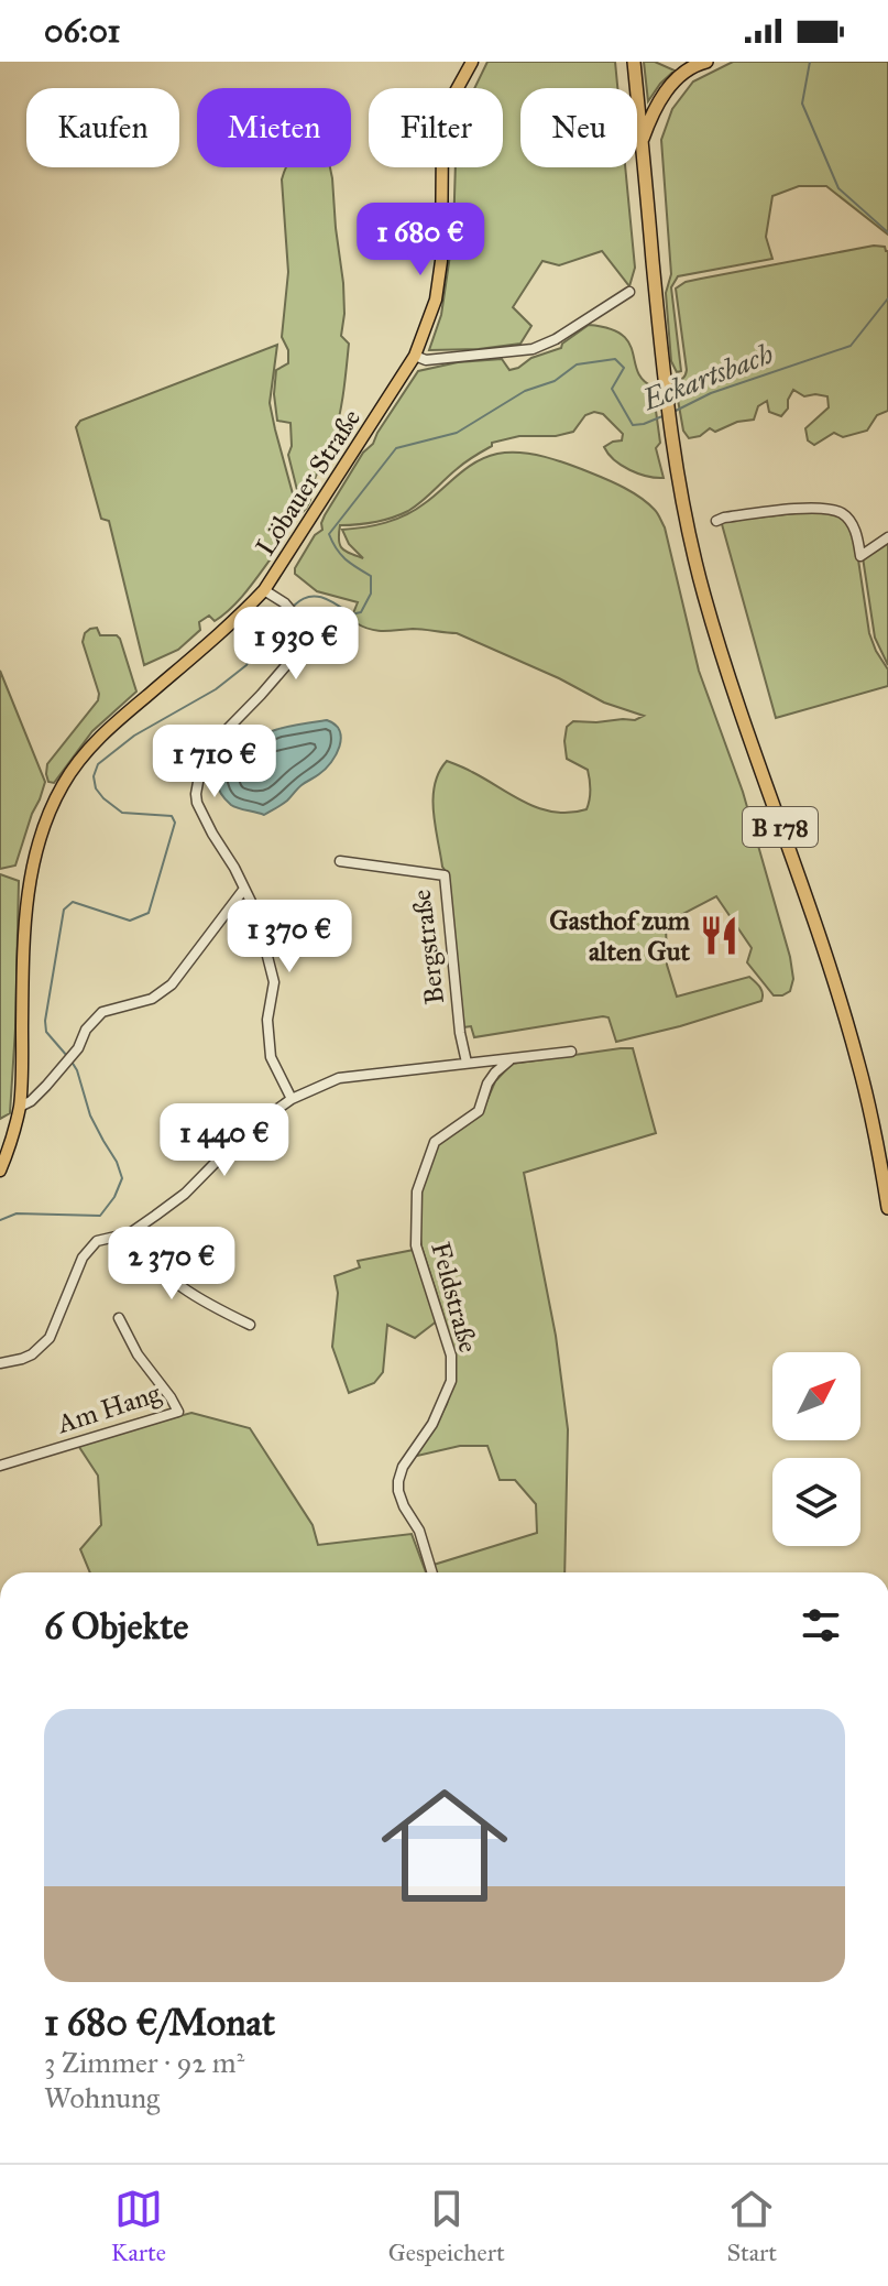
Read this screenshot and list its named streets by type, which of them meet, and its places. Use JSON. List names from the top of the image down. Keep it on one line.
{"streets":{"highway":["B 178"],"main road":["Löbauer Straße"],"street":["Bergstraße","Feldstraße","Am Hang"]},"water":["Eckartsbach"],"places":{"restaurant":["Gasthof zum alten Gut"]},"north":"top right","page":{"status":"06:01","chip":["Kaufen","Mieten","Filter","Neu"],"price":["1 680 €","1 930 €","1 710 €","1 370 €","1 440 €","2 370 €"],"heading":"6 Objekte","list":[{"name":"1 680 €/Monat","note":"3 Zimmer · 92 m² · Wohnung"}],"tabs":["Karte","Gespeichert","Start"]}}
